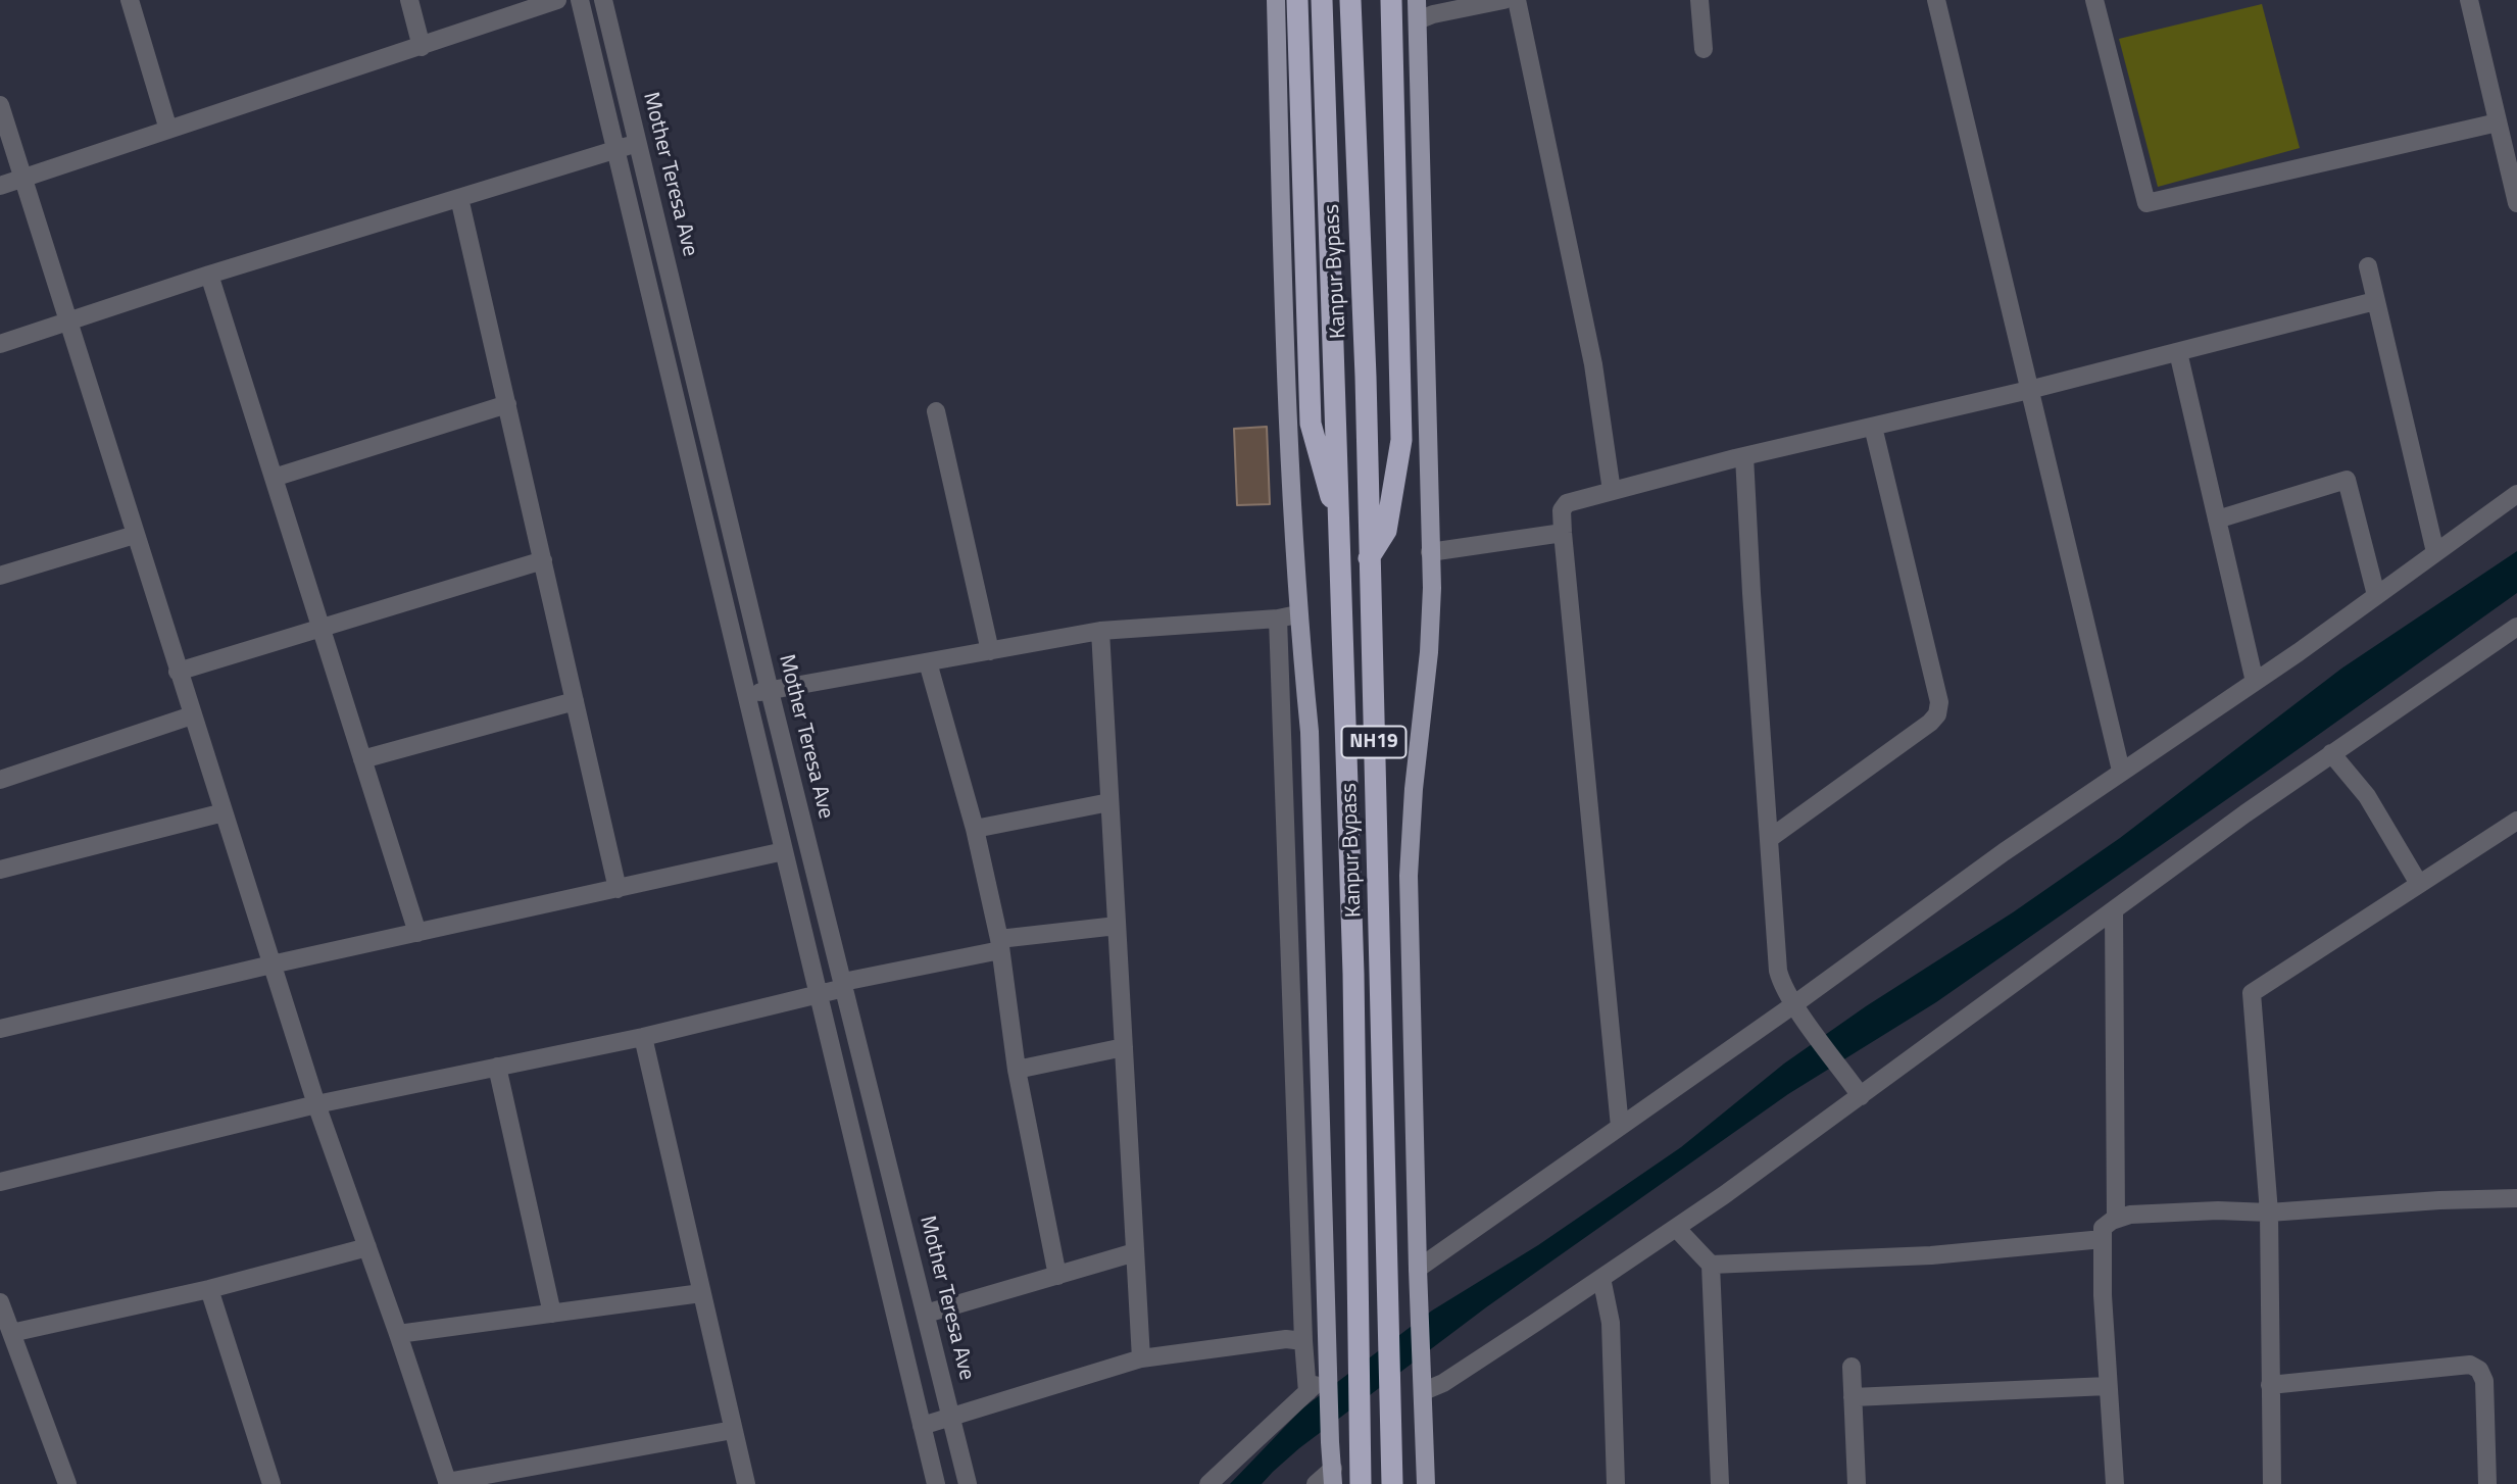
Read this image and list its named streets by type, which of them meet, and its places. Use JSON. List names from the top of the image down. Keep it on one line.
{"streets":{"highway":["Kanpur Bypass","NH19"],"street":["Mother Teresa Ave"]}}
